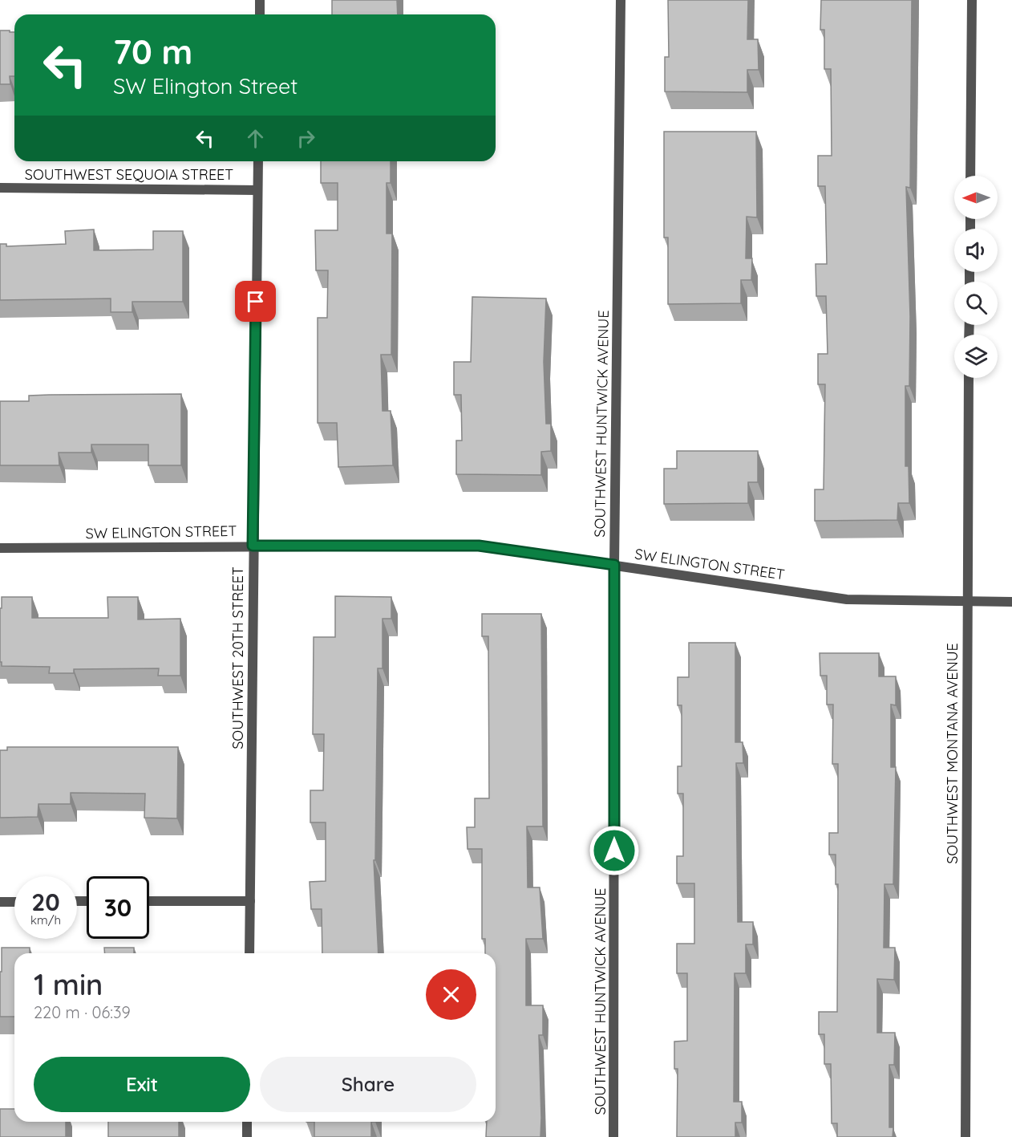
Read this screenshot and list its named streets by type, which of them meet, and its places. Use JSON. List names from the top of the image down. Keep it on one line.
{"streets":{"street":["SOUTHWEST SEQUOIA STREET","SOUTHWEST HUNTWICK AVENUE","SW ELINGTON STREET","SOUTHWEST 20TH STREET","SOUTHWEST MONTANA AVENUE"]},"crossings":[["SOUTHWEST SEQUOIA STREET","SOUTHWEST 20TH STREET"],["SOUTHWEST HUNTWICK AVENUE","SW ELINGTON STREET"],["SW ELINGTON STREET","SOUTHWEST 20TH STREET"],["SW ELINGTON STREET","SOUTHWEST MONTANA AVENUE"]],"north":"left","page":{"turn":["70 m","SW Elington Street"],"speed":"20 km/h","limit":"30","heading":["1 min","220 m · 06:39"],"buttons":["Exit","Share"]}}
